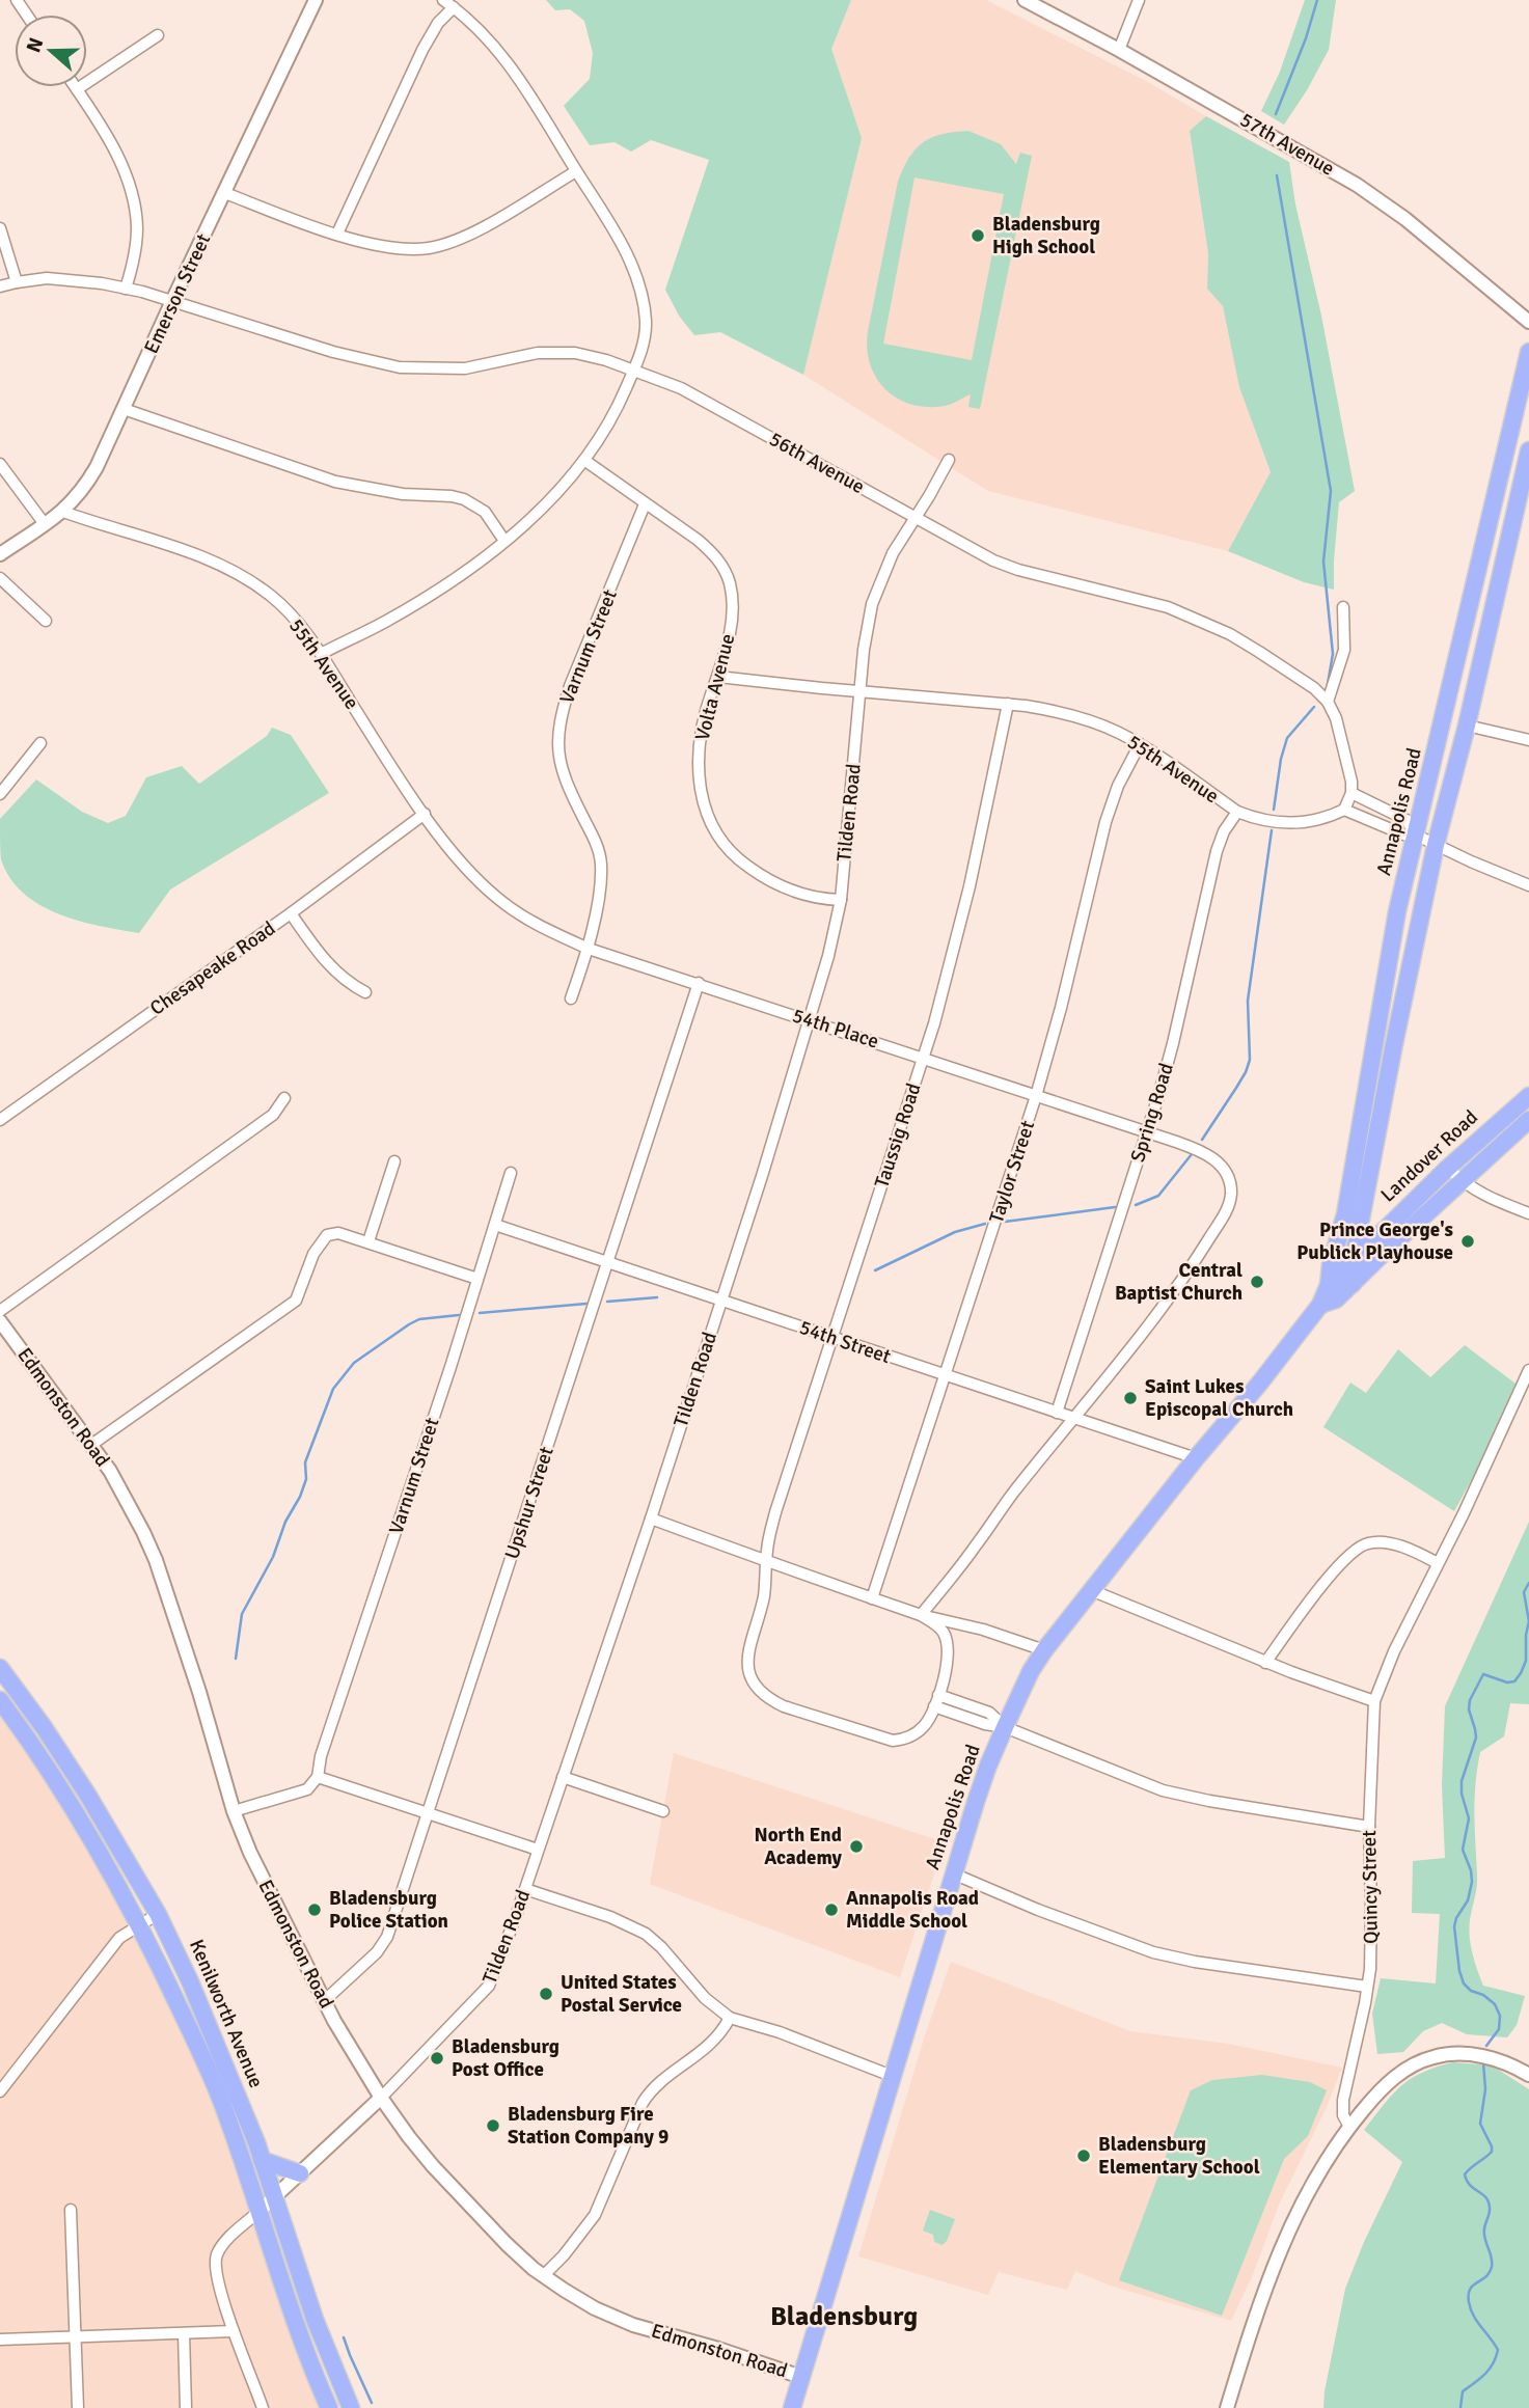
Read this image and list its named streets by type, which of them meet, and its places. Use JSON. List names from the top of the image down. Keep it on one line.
{"streets":{"main road":["Annapolis Road","Landover Road","Kenilworth Avenue"],"street":["57th Avenue","Emerson Street","56th Avenue","Varnum Street","55th Avenue","Volta Avenue","Tilden Road","Chesapeake Road","54th Place","Spring Road","Taussig Road","Taylor Street","54th Street","Edmonston Road","Upshur Street","Quincy Street"]},"crossings":[["Emerson Street","56th Avenue"],["Emerson Street","55th Avenue"],["56th Avenue","Tilden Road"],["Varnum Street","Volta Avenue"],["Varnum Street","54th Place"],["Varnum Street","54th Street"],["55th Avenue","Volta Avenue"],["55th Avenue","Tilden Road"],["55th Avenue","Chesapeake Road"],["55th Avenue","54th Place"],["55th Avenue","Spring Road"],["55th Avenue","Taussig Road"],["55th Avenue","Taylor Street"],["Volta Avenue","Tilden Road"],["Annapolis Road","Landover Road"],["Annapolis Road","54th Street"],["Annapolis Road","Edmonston Road"],["Tilden Road","54th Place"],["Tilden Road","54th Street"],["Tilden Road","Edmonston Road"],["Tilden Road","Kenilworth Avenue"],["Chesapeake Road","54th Place"],["54th Place","Spring Road"],["54th Place","Taussig Road"],["54th Place","Taylor Street"],["54th Place","54th Street"],["54th Place","Upshur Street"],["Spring Road","54th Street"],["Taussig Road","54th Street"],["Taylor Street","54th Street"],["54th Street","Upshur Street"],["Edmonston Road","Upshur Street"]],"districts":["Bladensburg"],"places":["Bladensburg High School","Prince George's Publick Playhouse","Central Baptist Church","Saint Lukes Episcopal Church","North End Academy","Bladensburg Police Station","Annapolis Road Middle School","United States Postal Service","Bladensburg Post Office","Bladensburg Fire Station Company 9","Bladensburg Elementary School"],"north":"left"}
